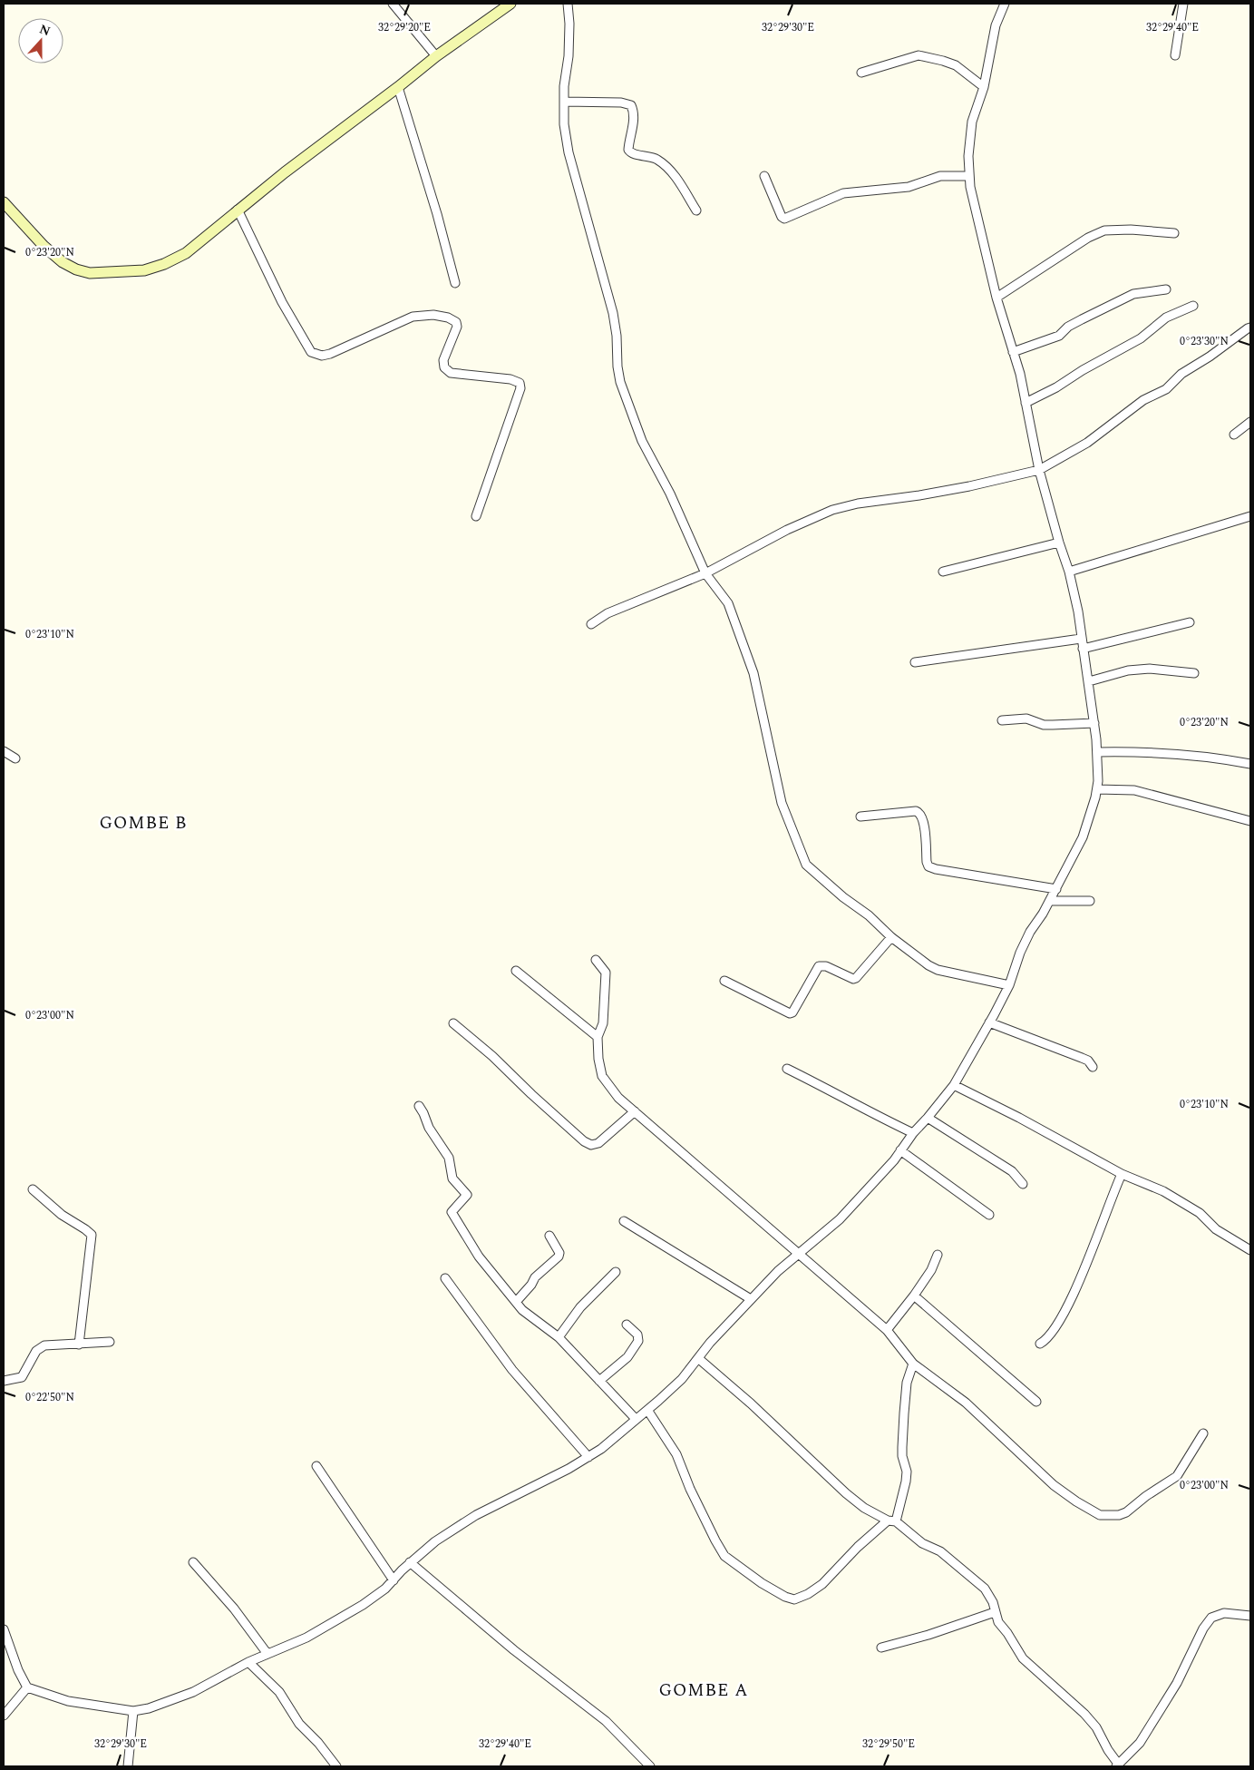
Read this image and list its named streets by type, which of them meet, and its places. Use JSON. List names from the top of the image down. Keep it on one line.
{"districts":["GOMBE B","GOMBE A"],"north":"top","coordinates":["32°29'20\"E","32°29'30\"E","32°29'40\"E","0°23'20\"N","0°23'30\"N","0°23'10\"N","0°23'00\"N","0°22'50\"N","32°29'50\"E"]}
